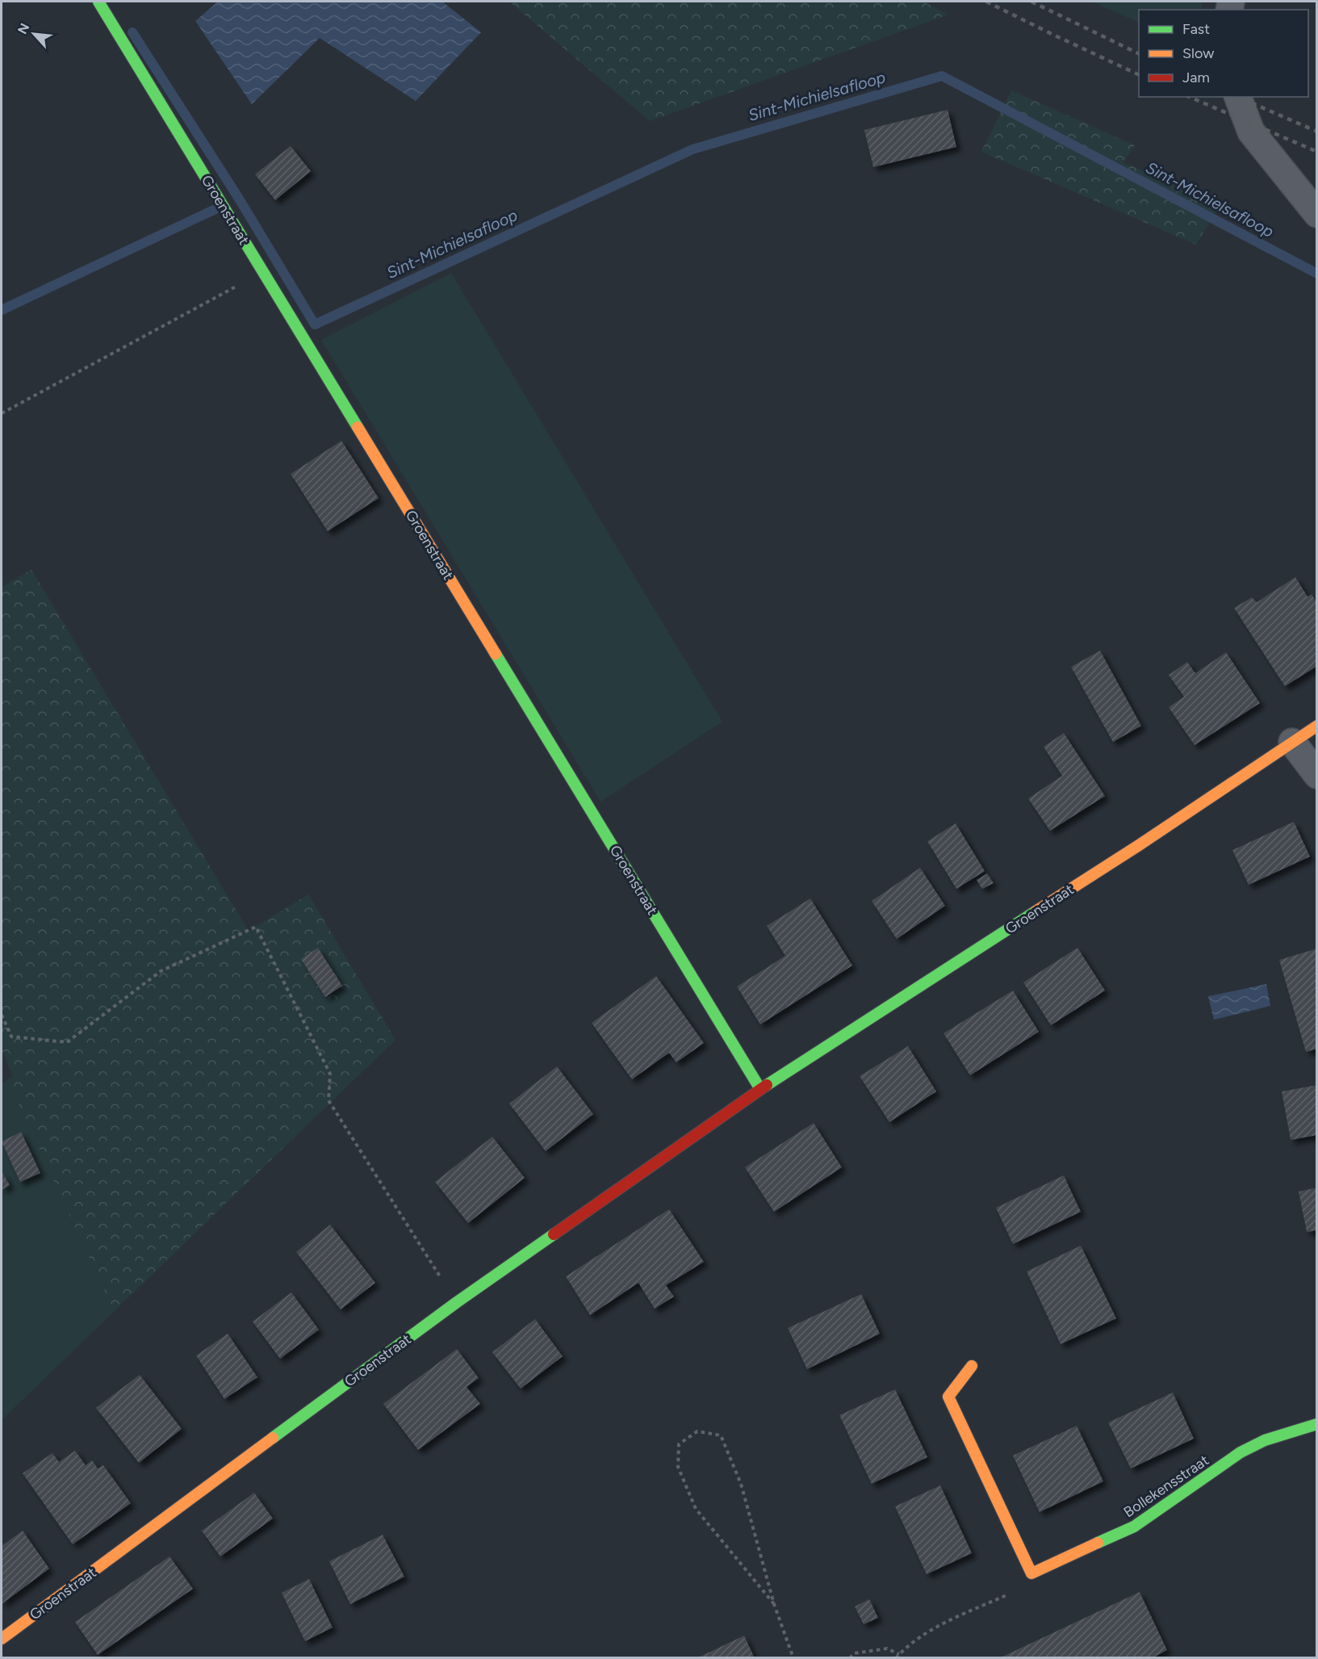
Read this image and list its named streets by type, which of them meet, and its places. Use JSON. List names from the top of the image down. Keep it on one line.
{"streets":{"street":["Groenstraat","Bollekensstraat"]},"water":["Sint-Michielsafloop"],"legend":["Fast","Slow","Jam"],"north":"top left"}
